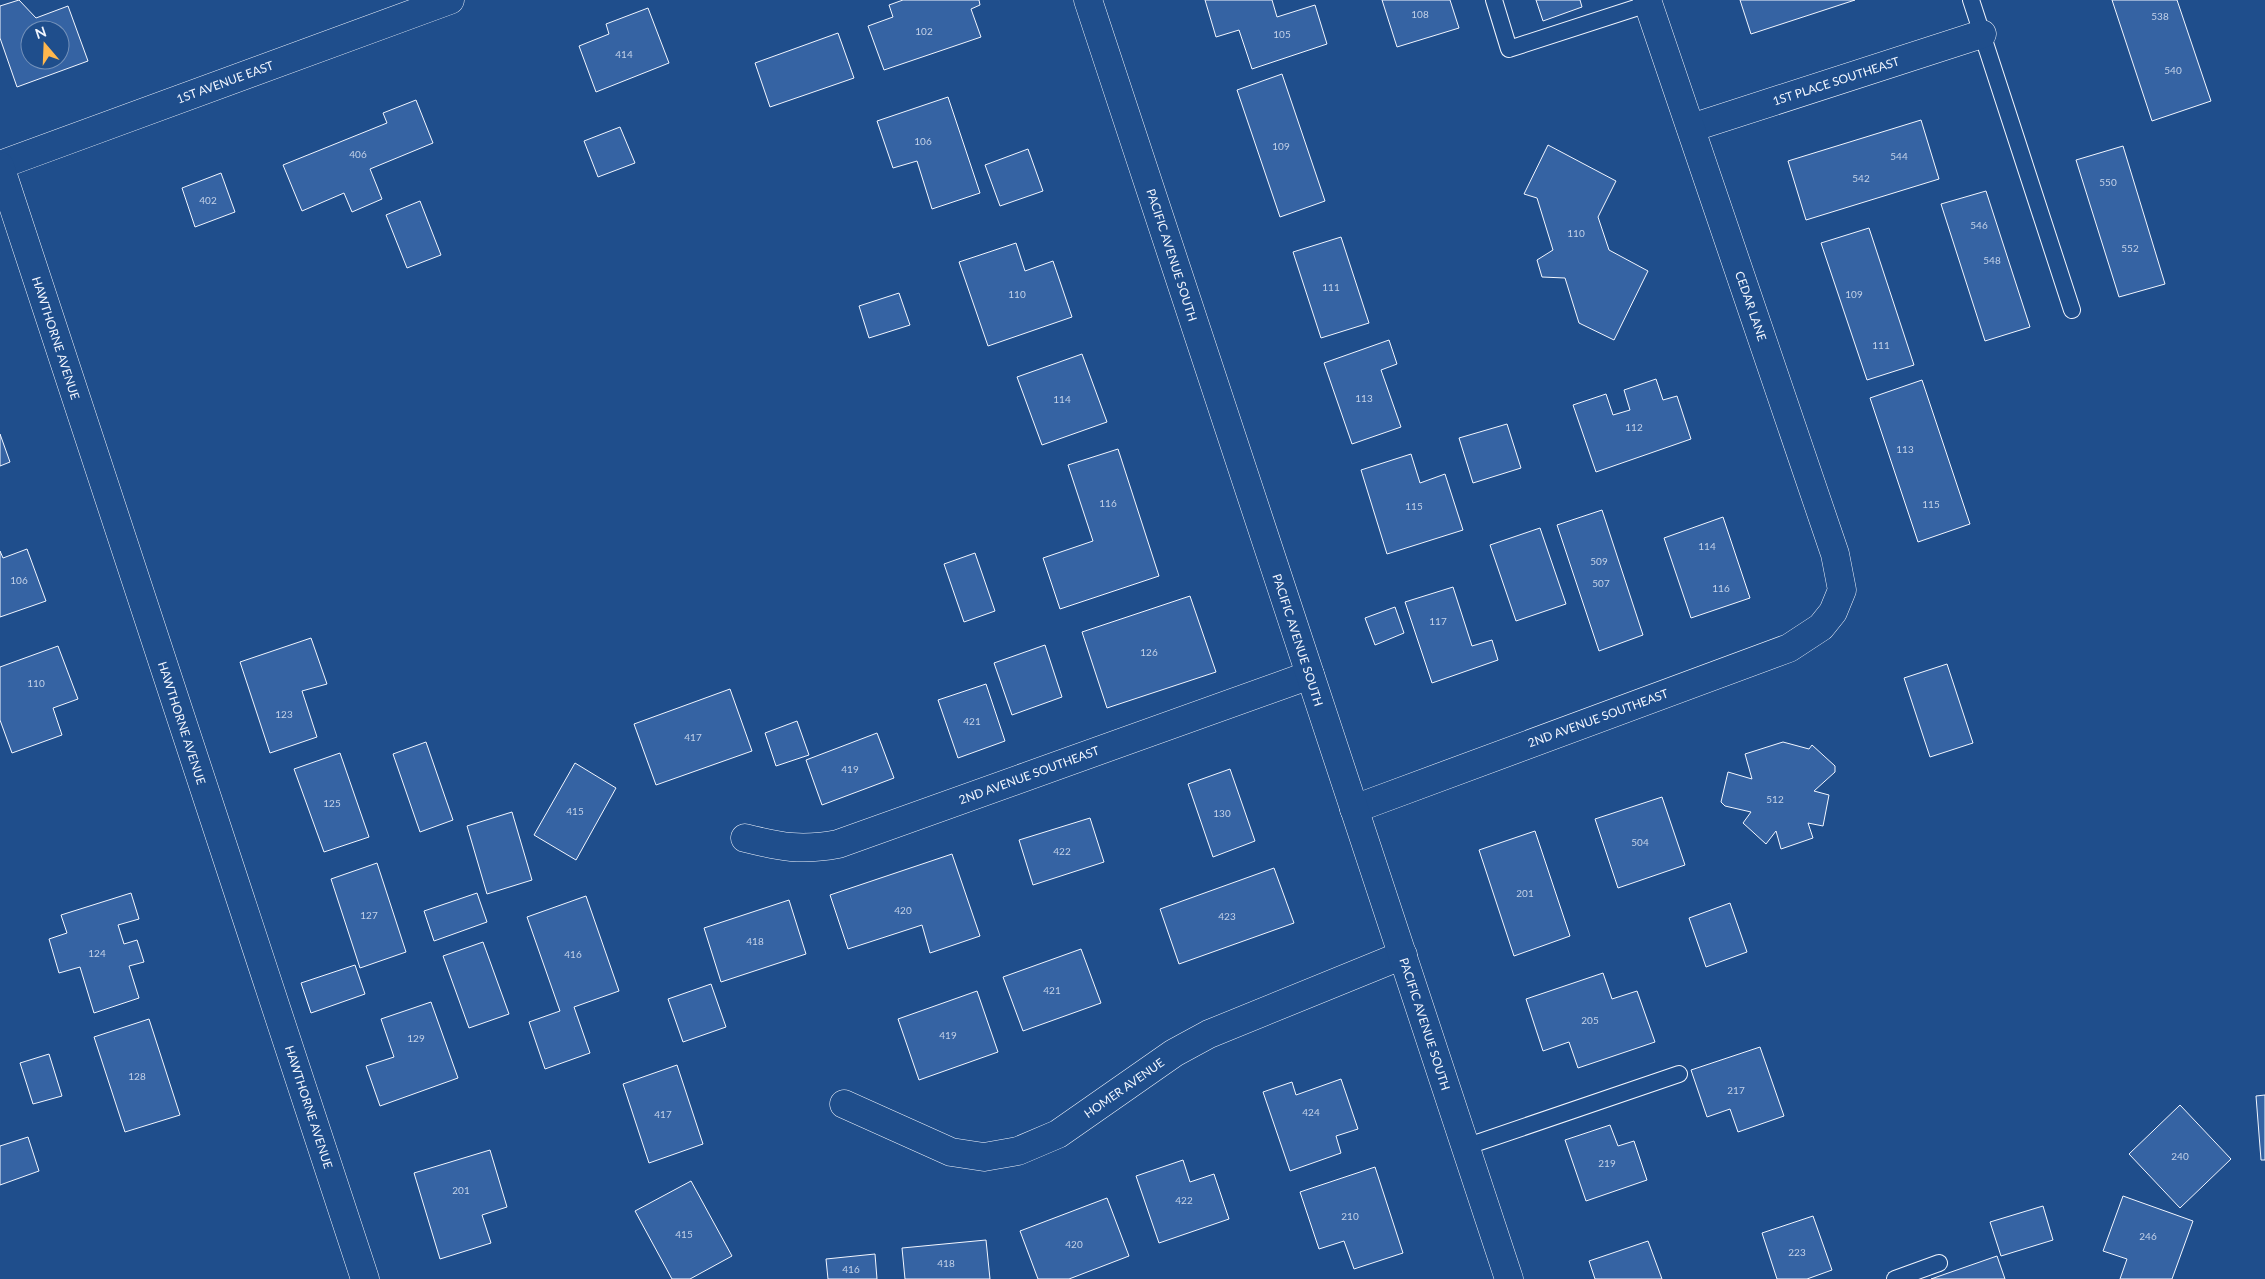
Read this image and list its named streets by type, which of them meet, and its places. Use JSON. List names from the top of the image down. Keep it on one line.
{"streets":{"street":["1ST PLACE SOUTHEAST","1ST AVENUE EAST","PACIFIC AVENUE SOUTH","CEDAR LANE","HAWTHORNE AVENUE","2ND AVENUE SOUTHEAST","HOMER AVENUE"]},"crossings":[["1ST PLACE SOUTHEAST","CEDAR LANE"],["1ST AVENUE EAST","HAWTHORNE AVENUE"],["PACIFIC AVENUE SOUTH","2ND AVENUE SOUTHEAST"],["PACIFIC AVENUE SOUTH","HOMER AVENUE"],["CEDAR LANE","2ND AVENUE SOUTHEAST"]],"house_numbers":["108","538","102","105","414","540","106","109","406","544","542","550","402","546","110","552","548","111","110","109","111","113","114","112","113","116","115","115","114","509","106","507","116","117","126","110","123","421","417","419","512","125","415","130","504","422","201","420","127","423","418","124","416","421","205","419","129","128","217","424","417","240","219","201","422","210","415","246","420","223","418","416"],"north":"top"}
